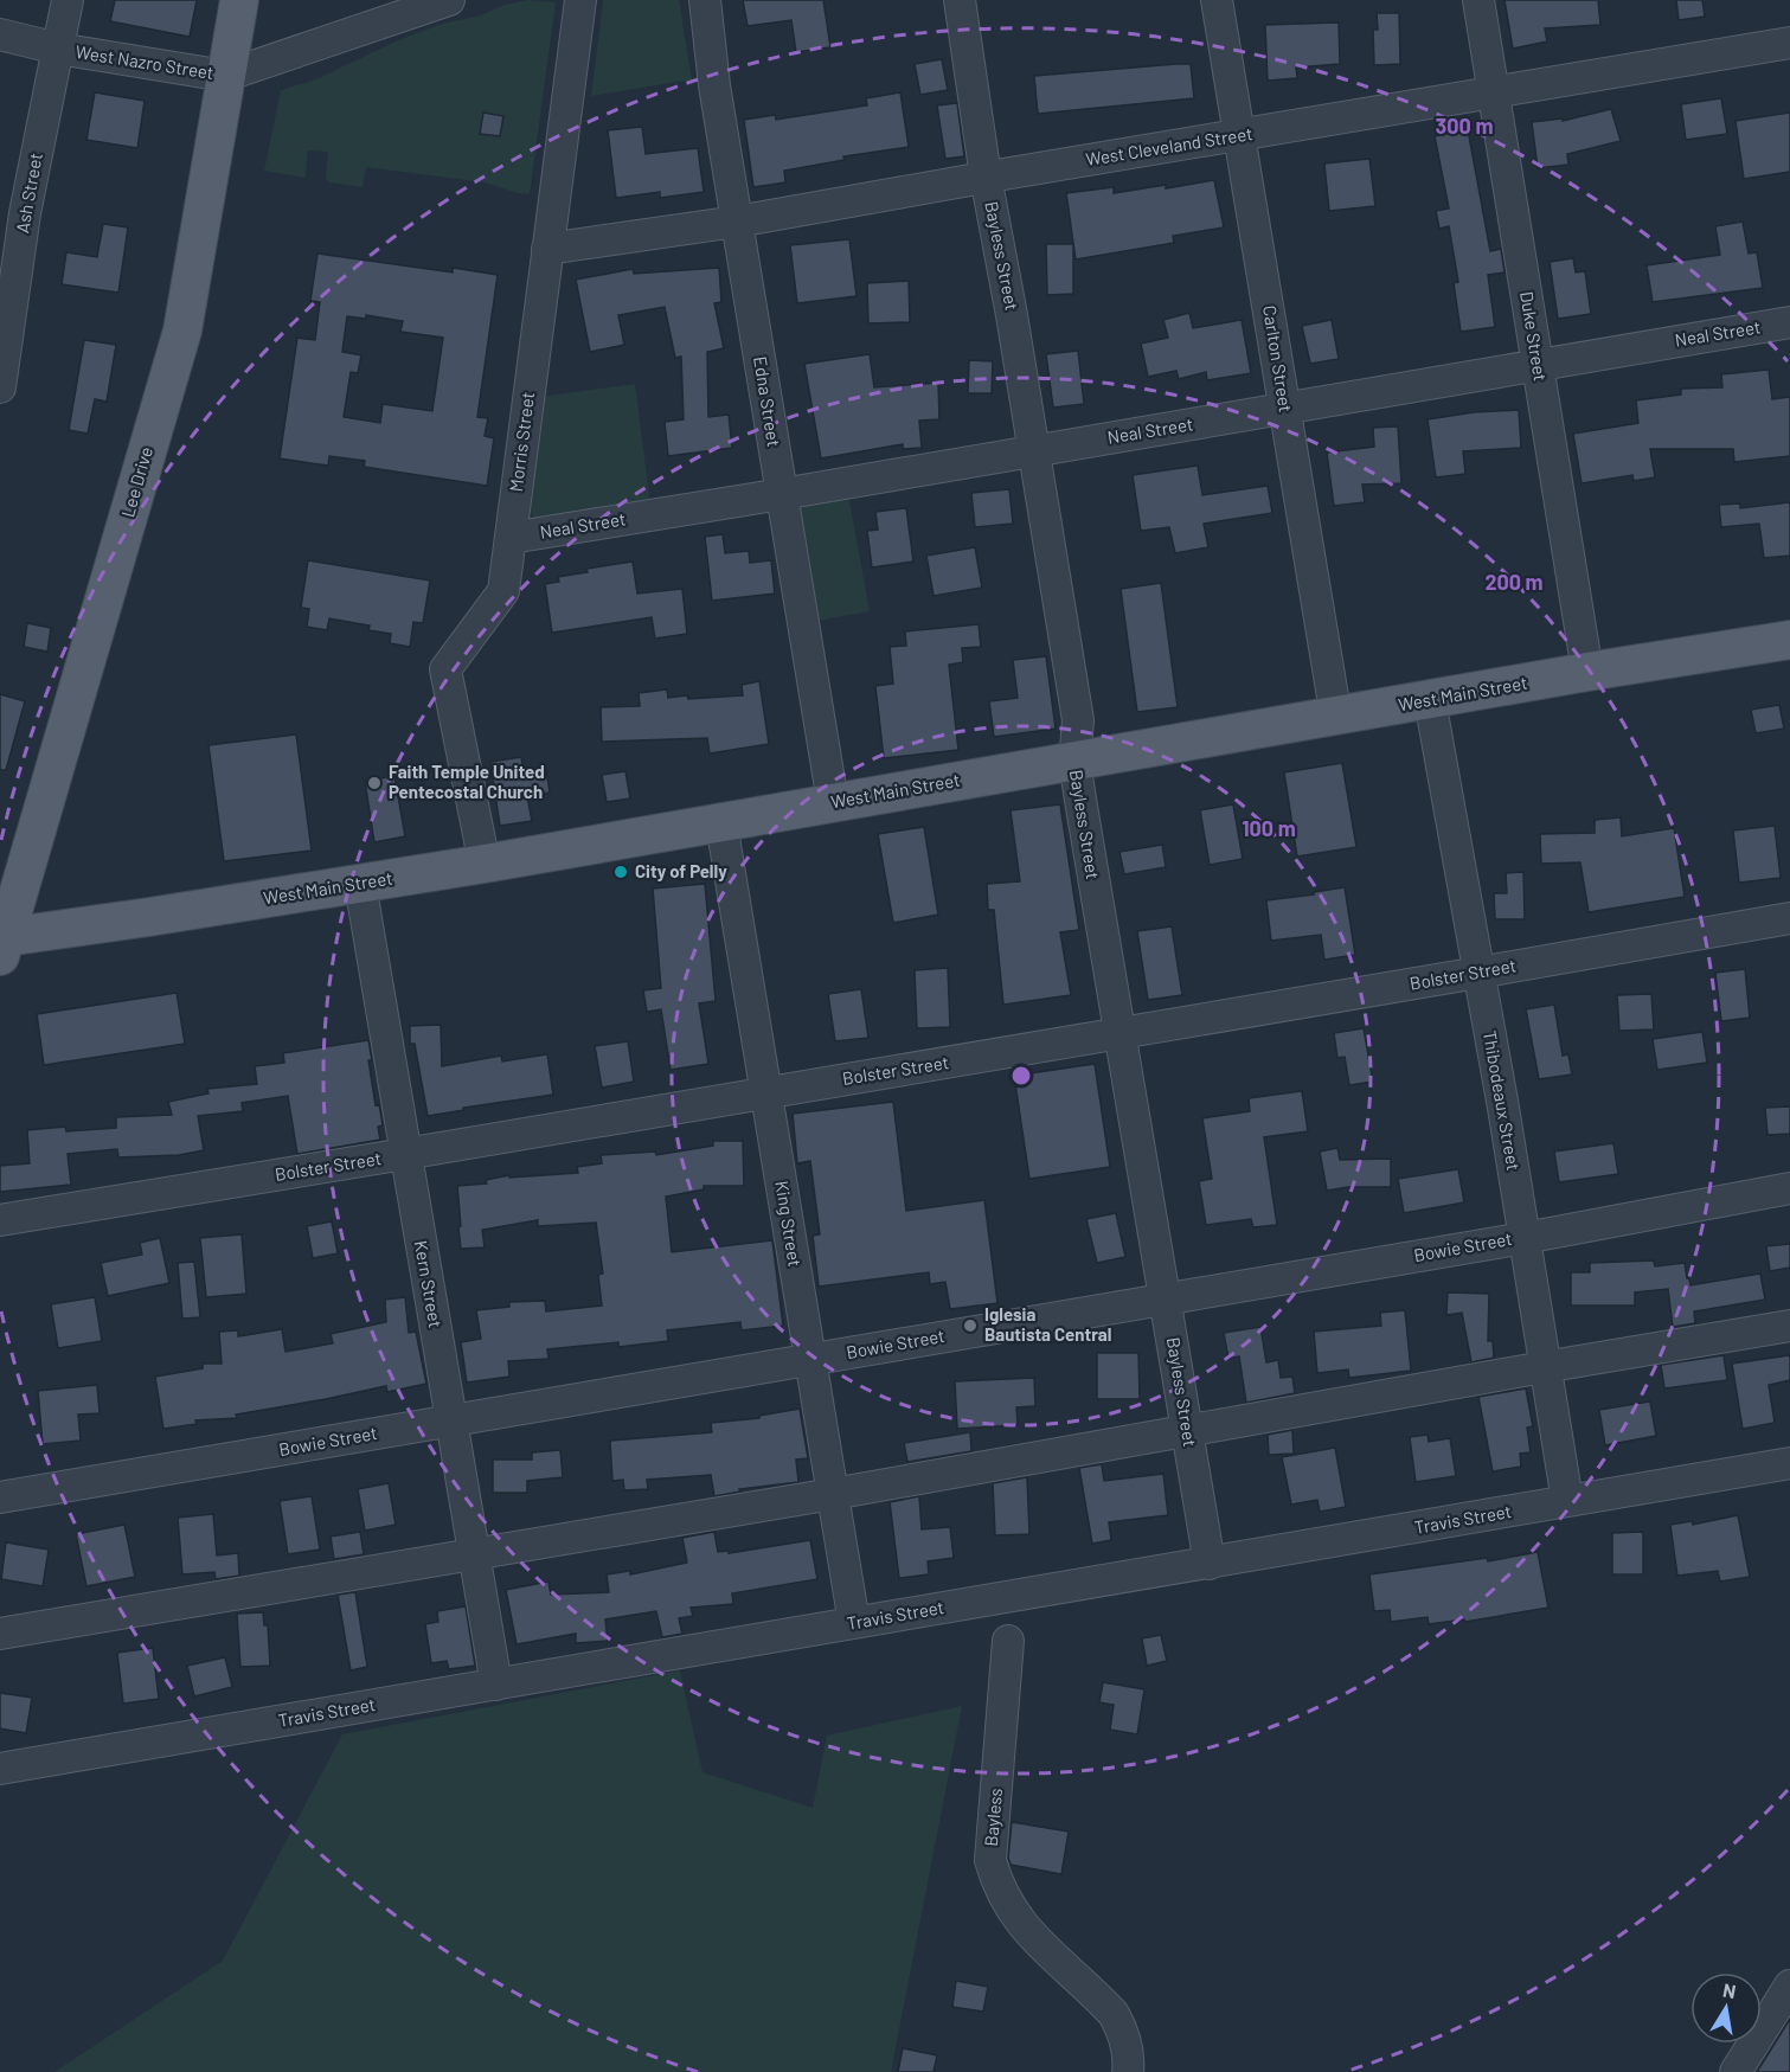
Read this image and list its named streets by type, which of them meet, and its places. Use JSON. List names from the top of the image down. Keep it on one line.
{"streets":{"main road":["Lee Drive","West Main Street"],"street":["West Nazro Street","West Cleveland Street","Ash Street","Bayless Street","Neal Street","Duke Street","Carlton Street","Edna Street","Morris Street","Bolster Street","Thibodeaux Street","King Street","Bowie Street","Kern Street","Travis Street","Bayless"]},"crossings":[["West Nazro Street","Ash Street"],["West Nazro Street","Lee Drive"],["West Cleveland Street","Bayless Street"],["West Cleveland Street","Duke Street"],["West Cleveland Street","Carlton Street"],["West Cleveland Street","Edna Street"],["West Cleveland Street","Morris Street"],["Bayless Street","Neal Street"],["Bayless Street","West Main Street"],["Bayless Street","Bolster Street"],["Bayless Street","Bowie Street"],["Bayless Street","Travis Street"],["Neal Street","Duke Street"],["Neal Street","Carlton Street"],["Neal Street","Edna Street"],["Neal Street","Morris Street"],["Duke Street","West Main Street"],["Carlton Street","West Main Street"],["Edna Street","West Main Street"],["Morris Street","West Main Street"],["Lee Drive","West Main Street"],["West Main Street","Thibodeaux Street"],["West Main Street","King Street"],["West Main Street","Kern Street"],["Bolster Street","Thibodeaux Street"],["Bolster Street","King Street"],["Bolster Street","Kern Street"],["Thibodeaux Street","Bowie Street"],["Thibodeaux Street","Travis Street"],["King Street","Bowie Street"],["King Street","Travis Street"],["Bowie Street","Kern Street"],["Kern Street","Travis Street"]],"places":["Faith Temple United Pentecostal Church","City of Pelly","Iglesia Bautista Central"],"north":"top","rings":["300 m","200 m","100 m"]}
